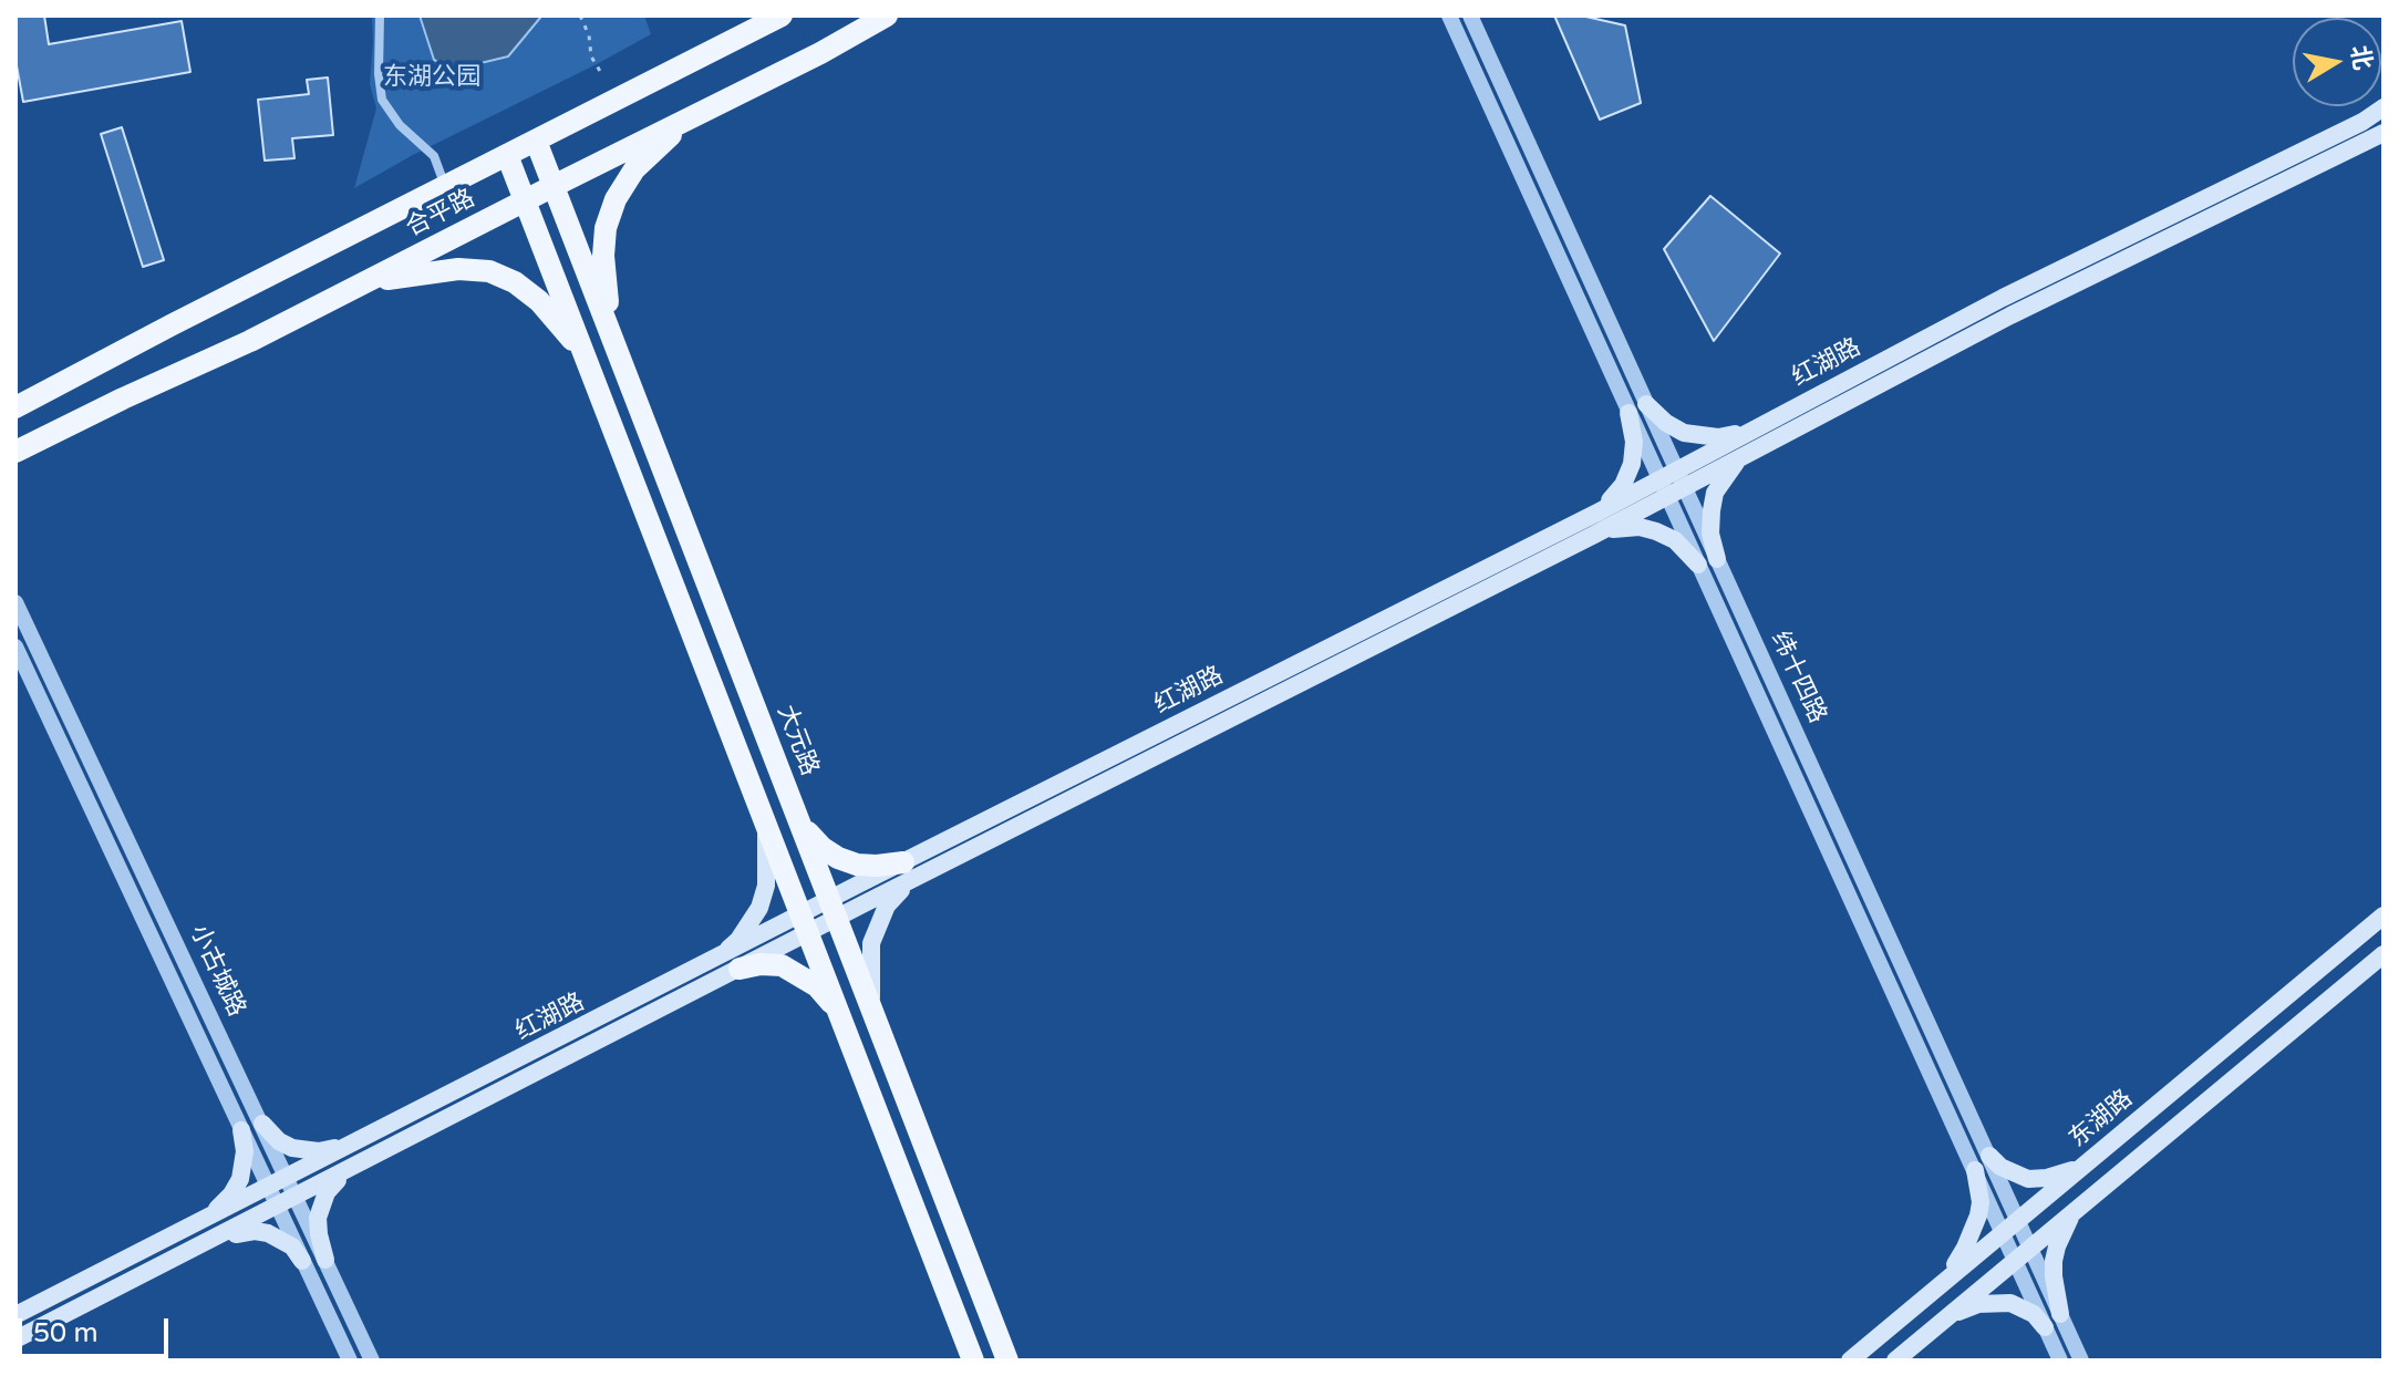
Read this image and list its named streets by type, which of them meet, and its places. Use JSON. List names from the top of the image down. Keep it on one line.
{"streets":{"main road":["合平路","红湖路","大元路","东湖路"],"street":["纬十四路","小古城路"]},"crossings":[["合平路","大元路"],["红湖路","纬十四路"],["红湖路","大元路"],["红湖路","小古城路"],["纬十四路","东湖路"]],"parks":["东湖公园"],"scale_bar":"50 m","north":"right"}
